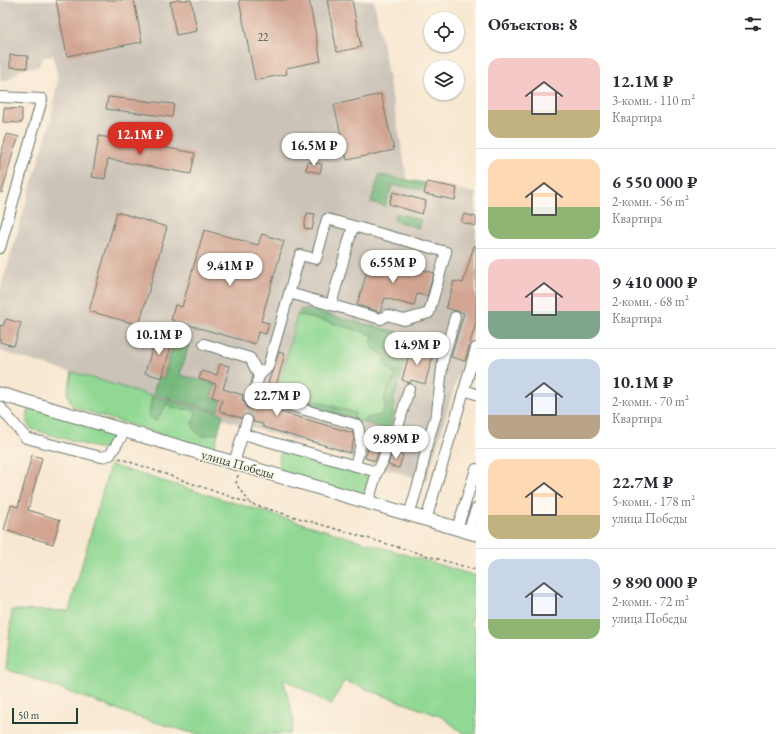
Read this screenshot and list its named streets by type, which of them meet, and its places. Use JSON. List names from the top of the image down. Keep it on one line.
{"streets":{"main road":["улица Победы"]},"house_numbers":["22"],"scale_bar":"50 m","page":{"heading":"Объектов: 8","list":[{"name":"12.1M ₽","note":"3-комн. · 110 m² · Квартира"},{"name":"6 550 000 ₽","note":"2-комн. · 56 m² · Квартира"},{"name":"9 410 000 ₽","note":"2-комн. · 68 m² · Квартира"},{"name":"10.1M ₽","note":"2-комн. · 70 m² · Квартира"},{"name":"22.7M ₽","note":"5-комн. · 178 m² · улица Победы"},{"name":"9 890 000 ₽","note":"2-комн. · 72 m² · улица Победы"}],"price":["12.1M ₽","16.5M ₽","6.55M ₽","9.41M ₽","10.1M ₽","14.9M ₽","22.7M ₽","9.89M ₽"],"scale":"50 m"}}
